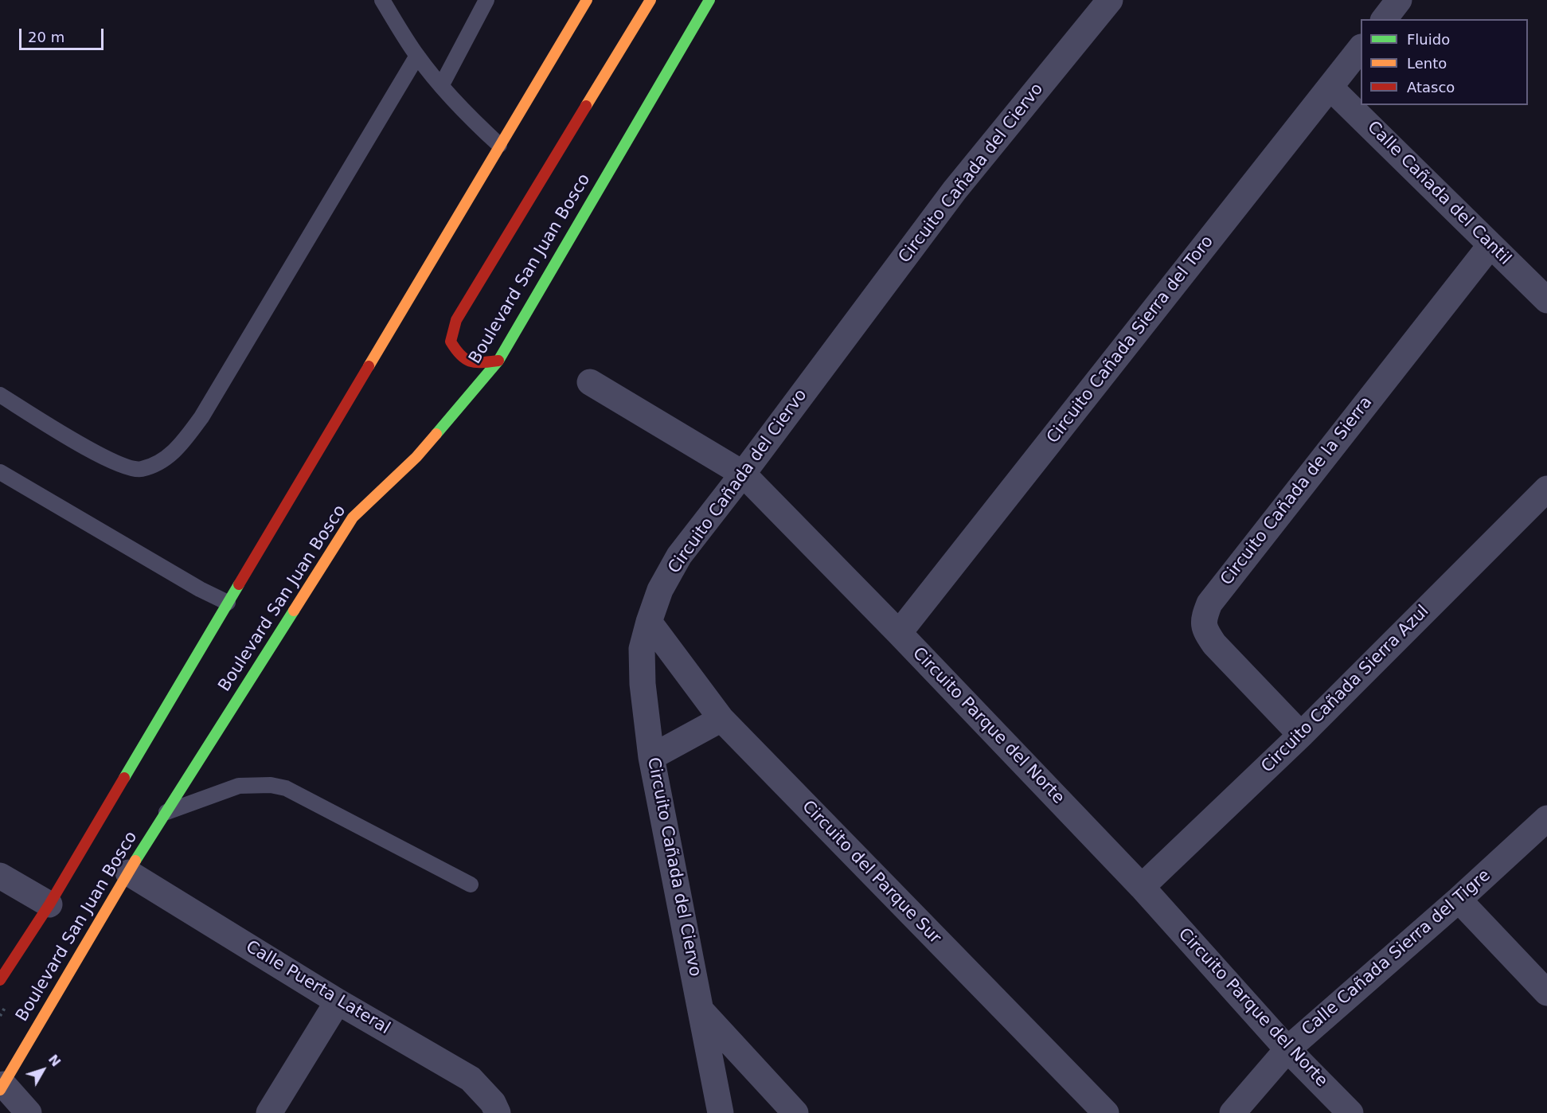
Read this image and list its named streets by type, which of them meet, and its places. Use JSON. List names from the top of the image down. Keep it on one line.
{"streets":{"main road":["Boulevard San Juan Bosco"],"street":["Circuito Cañada del Ciervo","Calle Cañada del Cantil","Circuito Cañada Sierra del Toro","Circuito Cañada de la Sierra","Circuito Cañada Sierra Azul","Circuito Parque del Norte","Circuito del Parque Sur","Calle Cañada Sierra del Tigre","Calle Puerta Lateral"]},"crossings":[["Circuito Cañada del Ciervo","Circuito Parque del Norte"],["Circuito Cañada del Ciervo","Circuito del Parque Sur"],["Calle Cañada del Cantil","Circuito Cañada Sierra del Toro"],["Calle Cañada del Cantil","Circuito Cañada de la Sierra"],["Boulevard San Juan Bosco","Calle Puerta Lateral"],["Circuito Cañada Sierra del Toro","Circuito Parque del Norte"],["Circuito Cañada de la Sierra","Circuito Cañada Sierra Azul"],["Circuito Cañada Sierra Azul","Circuito Parque del Norte"],["Circuito Parque del Norte","Calle Cañada Sierra del Tigre"]],"legend":["Fluido","Lento","Atasco"],"scale_bar":"20 m","north":"top right"}
